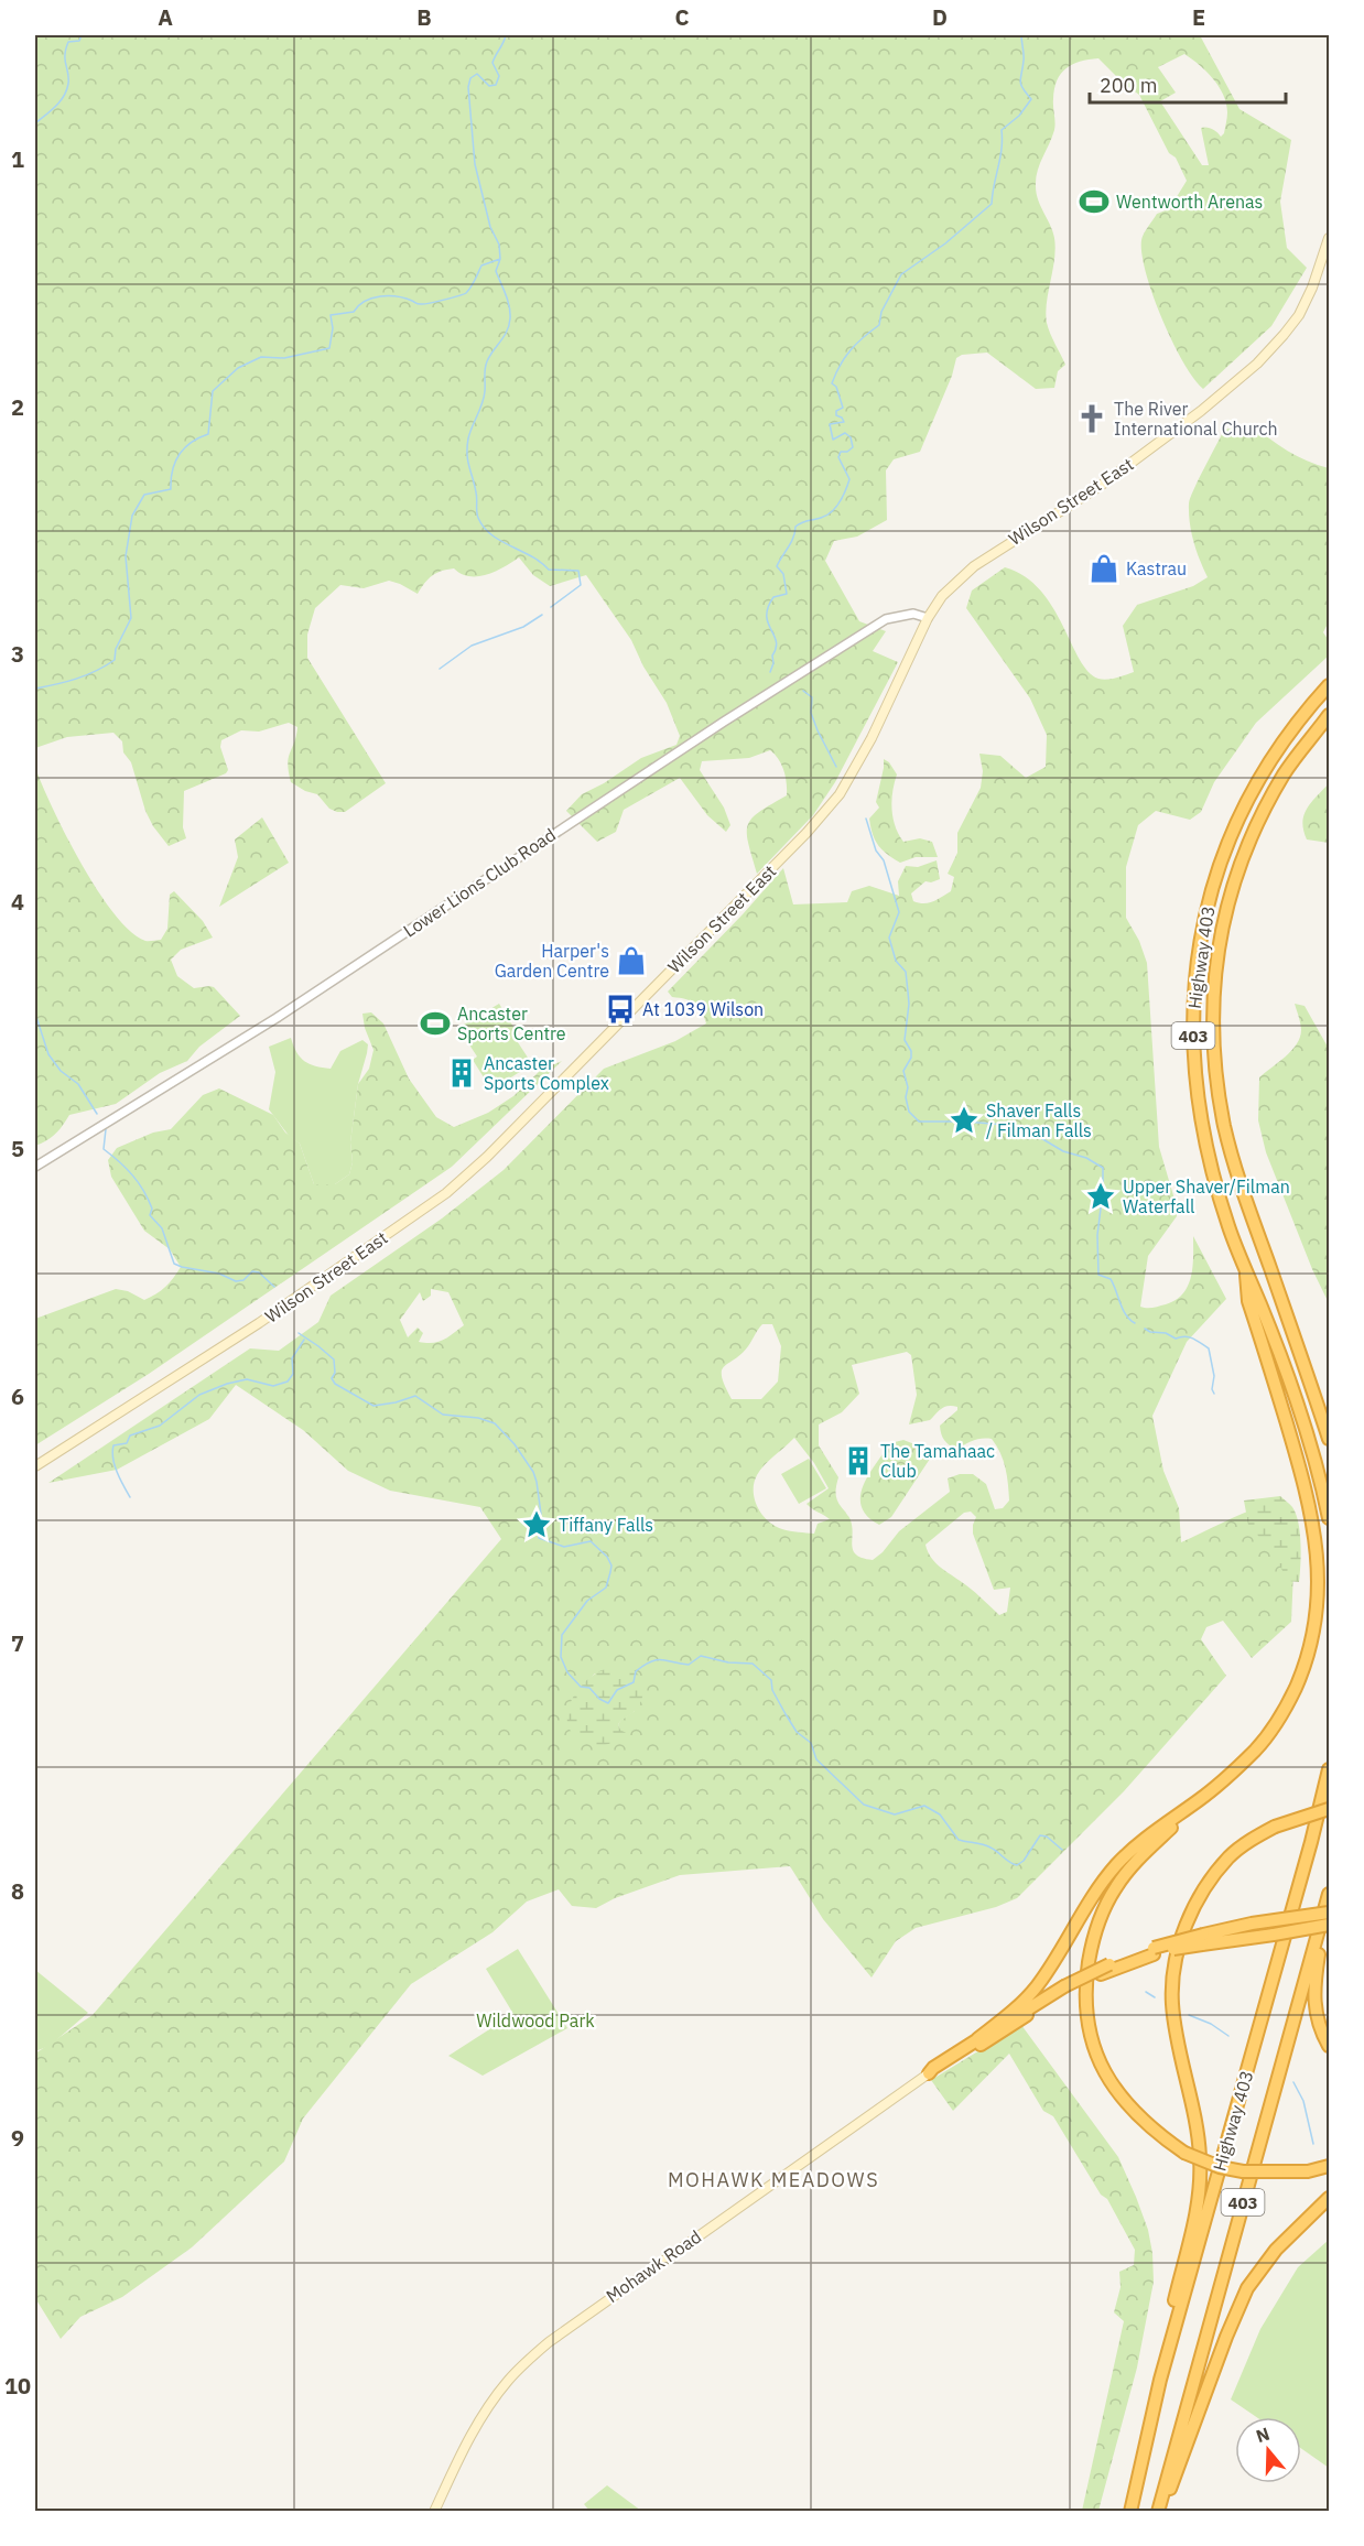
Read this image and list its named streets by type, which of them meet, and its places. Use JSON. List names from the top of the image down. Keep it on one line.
{"streets":{"highway":["Highway 403","403"],"main road":["Wilson Street East","Mohawk Road"],"street":["Lower Lions Club Road"]},"crossings":[["Wilson Street East","Lower Lions Club Road"]],"districts":["MOHAWK MEADOWS"],"parks":["Wildwood Park"],"places":{"sports":["Wentworth Arenas","Ancaster Sports Centre"],"church":["The River International Church"],"shop":["Kastrau","Harper's Garden Centre"],"bus stop":["At 1039 Wilson"],"building":["Ancaster Sports Complex","The Tamahaac Club"],"place":["Shaver Falls / Filman Falls","Upper Shaver/Filman Waterfall","Tiffany Falls"]},"scale_bar":"200 m","north":"top","grid":{"columns":["A","B","C","D","E"],"rows":["1","2","3","4","5","6","7","8","9","10"]}}
